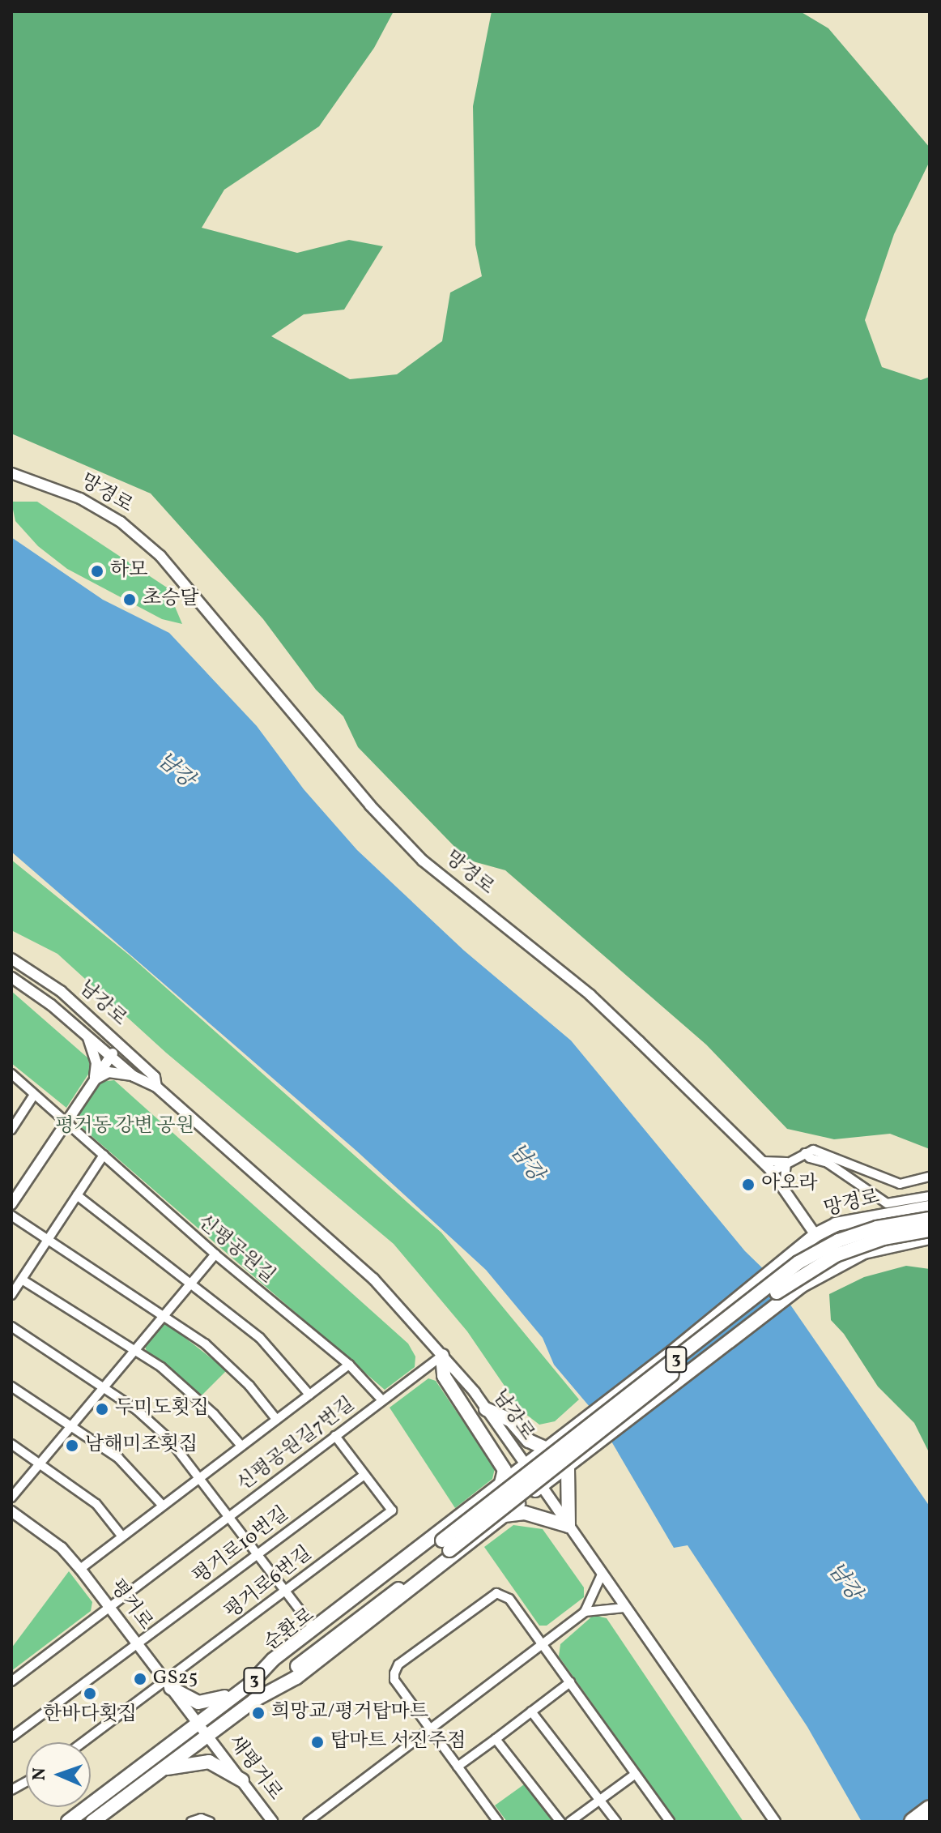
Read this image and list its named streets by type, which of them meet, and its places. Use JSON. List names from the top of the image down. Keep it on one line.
{"streets":{"main road":["망경로","3","순환로"],"street":["남강로","신평공원길","신평공원길7번길","평거로10번길","평거로6번길","평거로","새평거로"]},"crossings":[["신평공원길","신평공원길7번길"],["3","순환로"],["신평공원길7번길","평거로"],["평거로10번길","평거로6번길"],["평거로10번길","평거로"],["평거로6번길","평거로"],["평거로","순환로"],["평거로","새평거로"],["순환로","새평거로"]],"water":["남강"],"parks":["평거동 강변 공원"],"places":["하모","초승달","아오라","두미도횟집","남해미조횟집","GS25","한바다횟집","희망교/평거탑마트","탑마트 서진주점"],"north":"left"}
